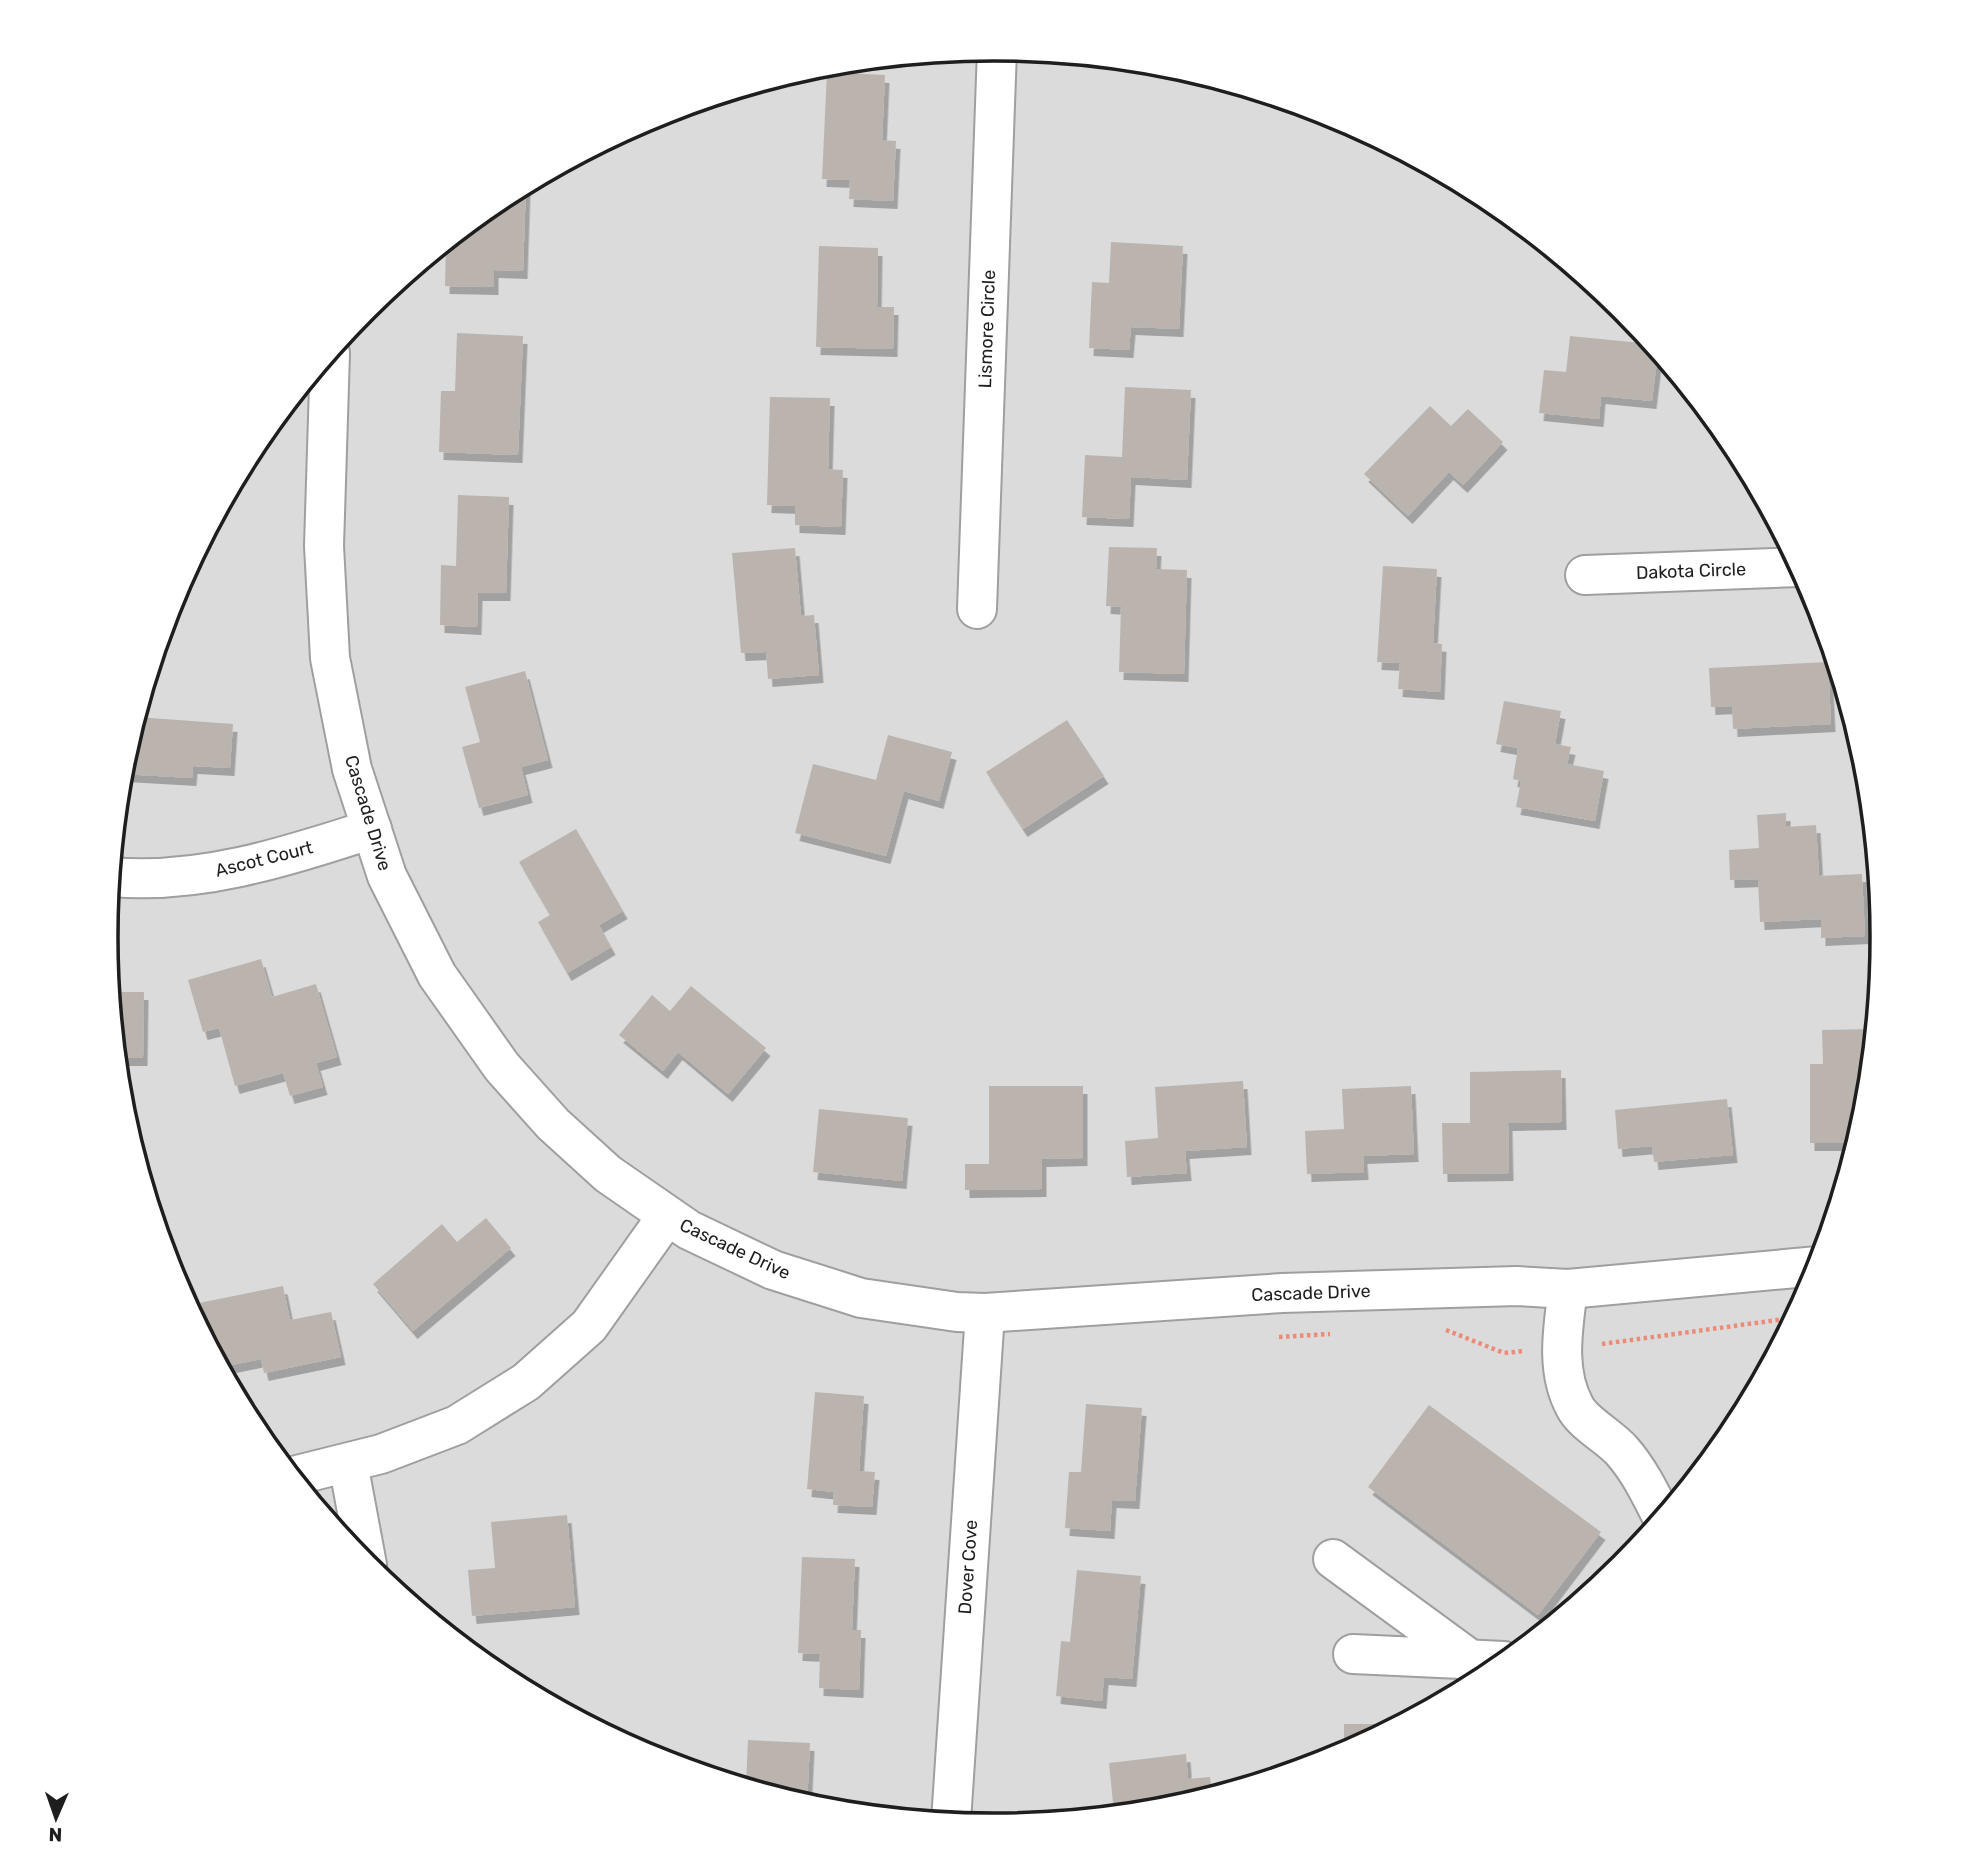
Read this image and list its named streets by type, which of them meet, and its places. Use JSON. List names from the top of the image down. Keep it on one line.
{"streets":{"street":["Lismore Circle","Dakota Circle","Cascade Drive","Ascot Court","Dover Cove"]},"crossings":[["Cascade Drive","Ascot Court"],["Cascade Drive","Dover Cove"]],"north":"bottom"}
